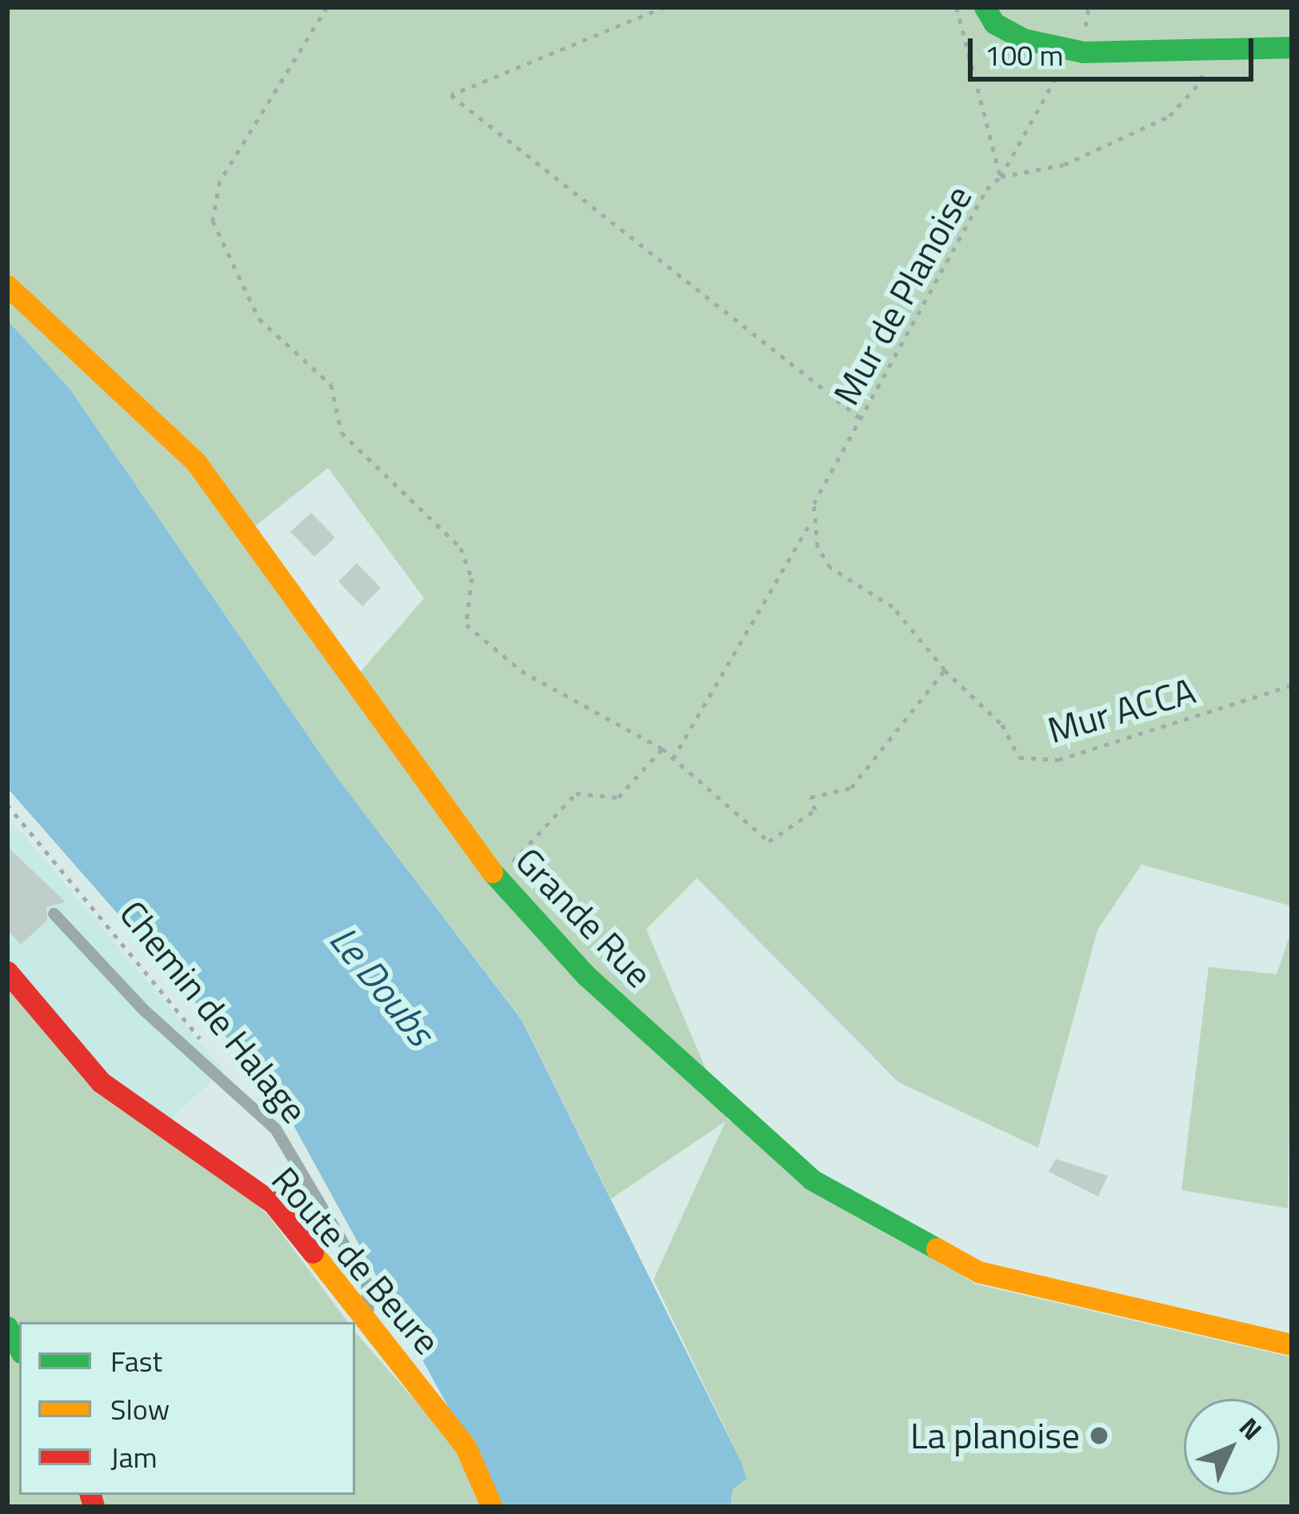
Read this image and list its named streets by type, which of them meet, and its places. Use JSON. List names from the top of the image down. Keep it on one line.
{"streets":{"street":["Grande Rue","Route de Beure"],"lane":["Chemin de Halage"],"path":["Mur de Planoise","Mur ACCA"]},"crossings":[["Chemin de Halage","Route de Beure"]],"water":["Le Doubs"],"places":["La planoise"],"legend":["Fast","Slow","Jam"],"scale_bar":"100 m","north":"top right"}
